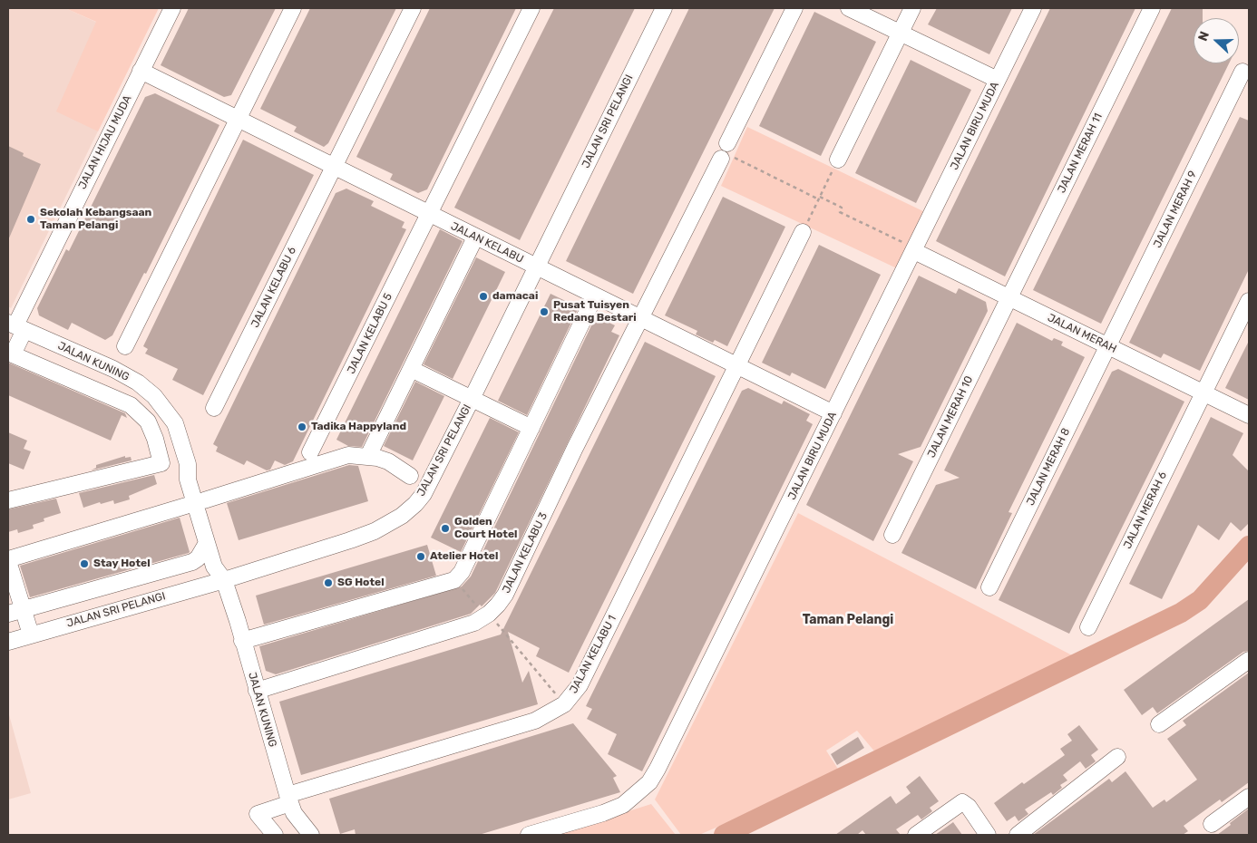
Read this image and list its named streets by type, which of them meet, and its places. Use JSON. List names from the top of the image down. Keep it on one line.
{"streets":{"street":["JALAN SRI PELANGI","JALAN BIRU MUDA","JALAN HIJAU MUDA","JALAN MERAH 11","JALAN MERAH 9","JALAN KELABU","JALAN KELABU 6","JALAN KELABU 5","JALAN MERAH","JALAN KUNING","JALAN MERAH 10","JALAN MERAH 8","JALAN MERAH 6","JALAN KELABU 3","JALAN KELABU 1"]},"crossings":[["JALAN SRI PELANGI","JALAN KELABU"],["JALAN SRI PELANGI","JALAN KUNING"],["JALAN BIRU MUDA","JALAN KELABU"],["JALAN BIRU MUDA","JALAN MERAH"],["JALAN HIJAU MUDA","JALAN KELABU"],["JALAN HIJAU MUDA","JALAN KUNING"],["JALAN MERAH 11","JALAN MERAH"],["JALAN MERAH 11","JALAN MERAH 10"],["JALAN MERAH 9","JALAN MERAH"],["JALAN MERAH 9","JALAN MERAH 8"],["JALAN KELABU","JALAN KELABU 6"],["JALAN KELABU","JALAN KELABU 5"],["JALAN KELABU","JALAN KELABU 3"],["JALAN KELABU","JALAN KELABU 1"],["JALAN MERAH","JALAN MERAH 10"],["JALAN MERAH","JALAN MERAH 8"],["JALAN MERAH","JALAN MERAH 6"],["JALAN KUNING","JALAN KELABU 3"],["JALAN KUNING","JALAN KELABU 1"]],"districts":["Taman Pelangi"],"places":["Sekolah Kebangsaan Taman Pelangi","damacai","Pusat Tuisyen Redang Bestari","Tadika Happyland","Golden Court Hotel","Atelier Hotel","Stay Hotel","SG Hotel"],"north":"left"}
